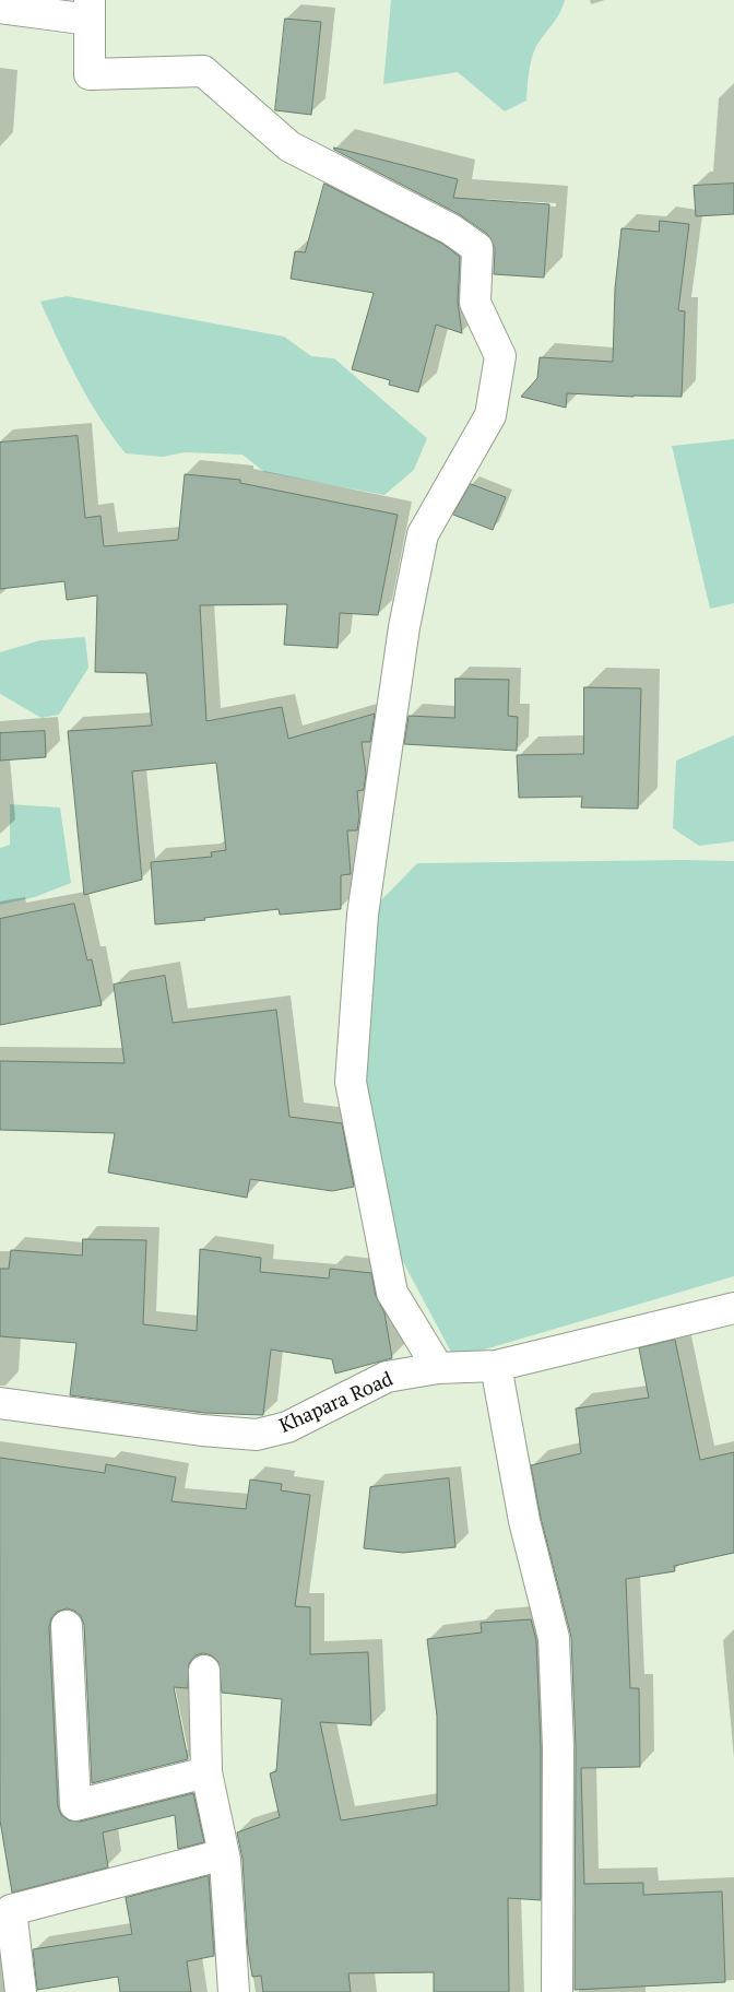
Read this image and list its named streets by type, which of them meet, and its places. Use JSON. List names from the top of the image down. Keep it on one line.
{"streets":{"street":["Khapara Road"]}}
